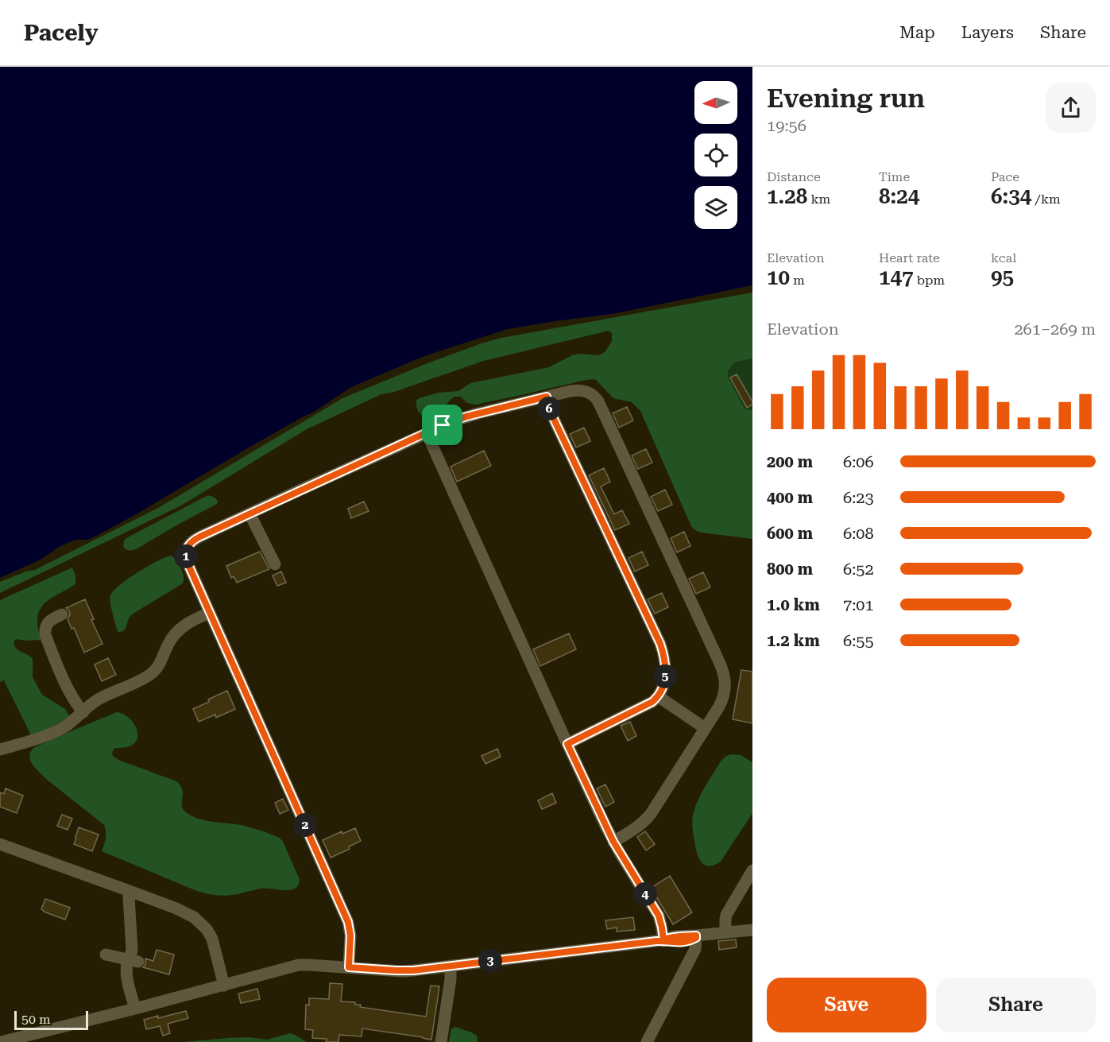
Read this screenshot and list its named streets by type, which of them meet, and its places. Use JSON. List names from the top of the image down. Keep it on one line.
{"scale_bar":"50 m","north":"left","page":{"header":"Pacely","nav":["Map","Layers","Share"],"heading":["Evening run","19:56"],"stats":[["Distance","1.28 km"],["Time","8:24"],["Pace","6:34 /km"],["Elevation","10 m"],["Heart rate","147 bpm"],["kcal","95"]],"chart":["Elevation","261–269 m"],"pins":["6","1","5","2","4","3"],"list":[{"name":"200 m","note":"6:06"},{"name":"400 m","note":"6:23"},{"name":"600 m","note":"6:08"},{"name":"800 m","note":"6:52"},{"name":"1.0 km","note":"7:01"},{"name":"1.2 km","note":"6:55"}],"buttons":["Save","Share"],"scale":"50 m"}}
